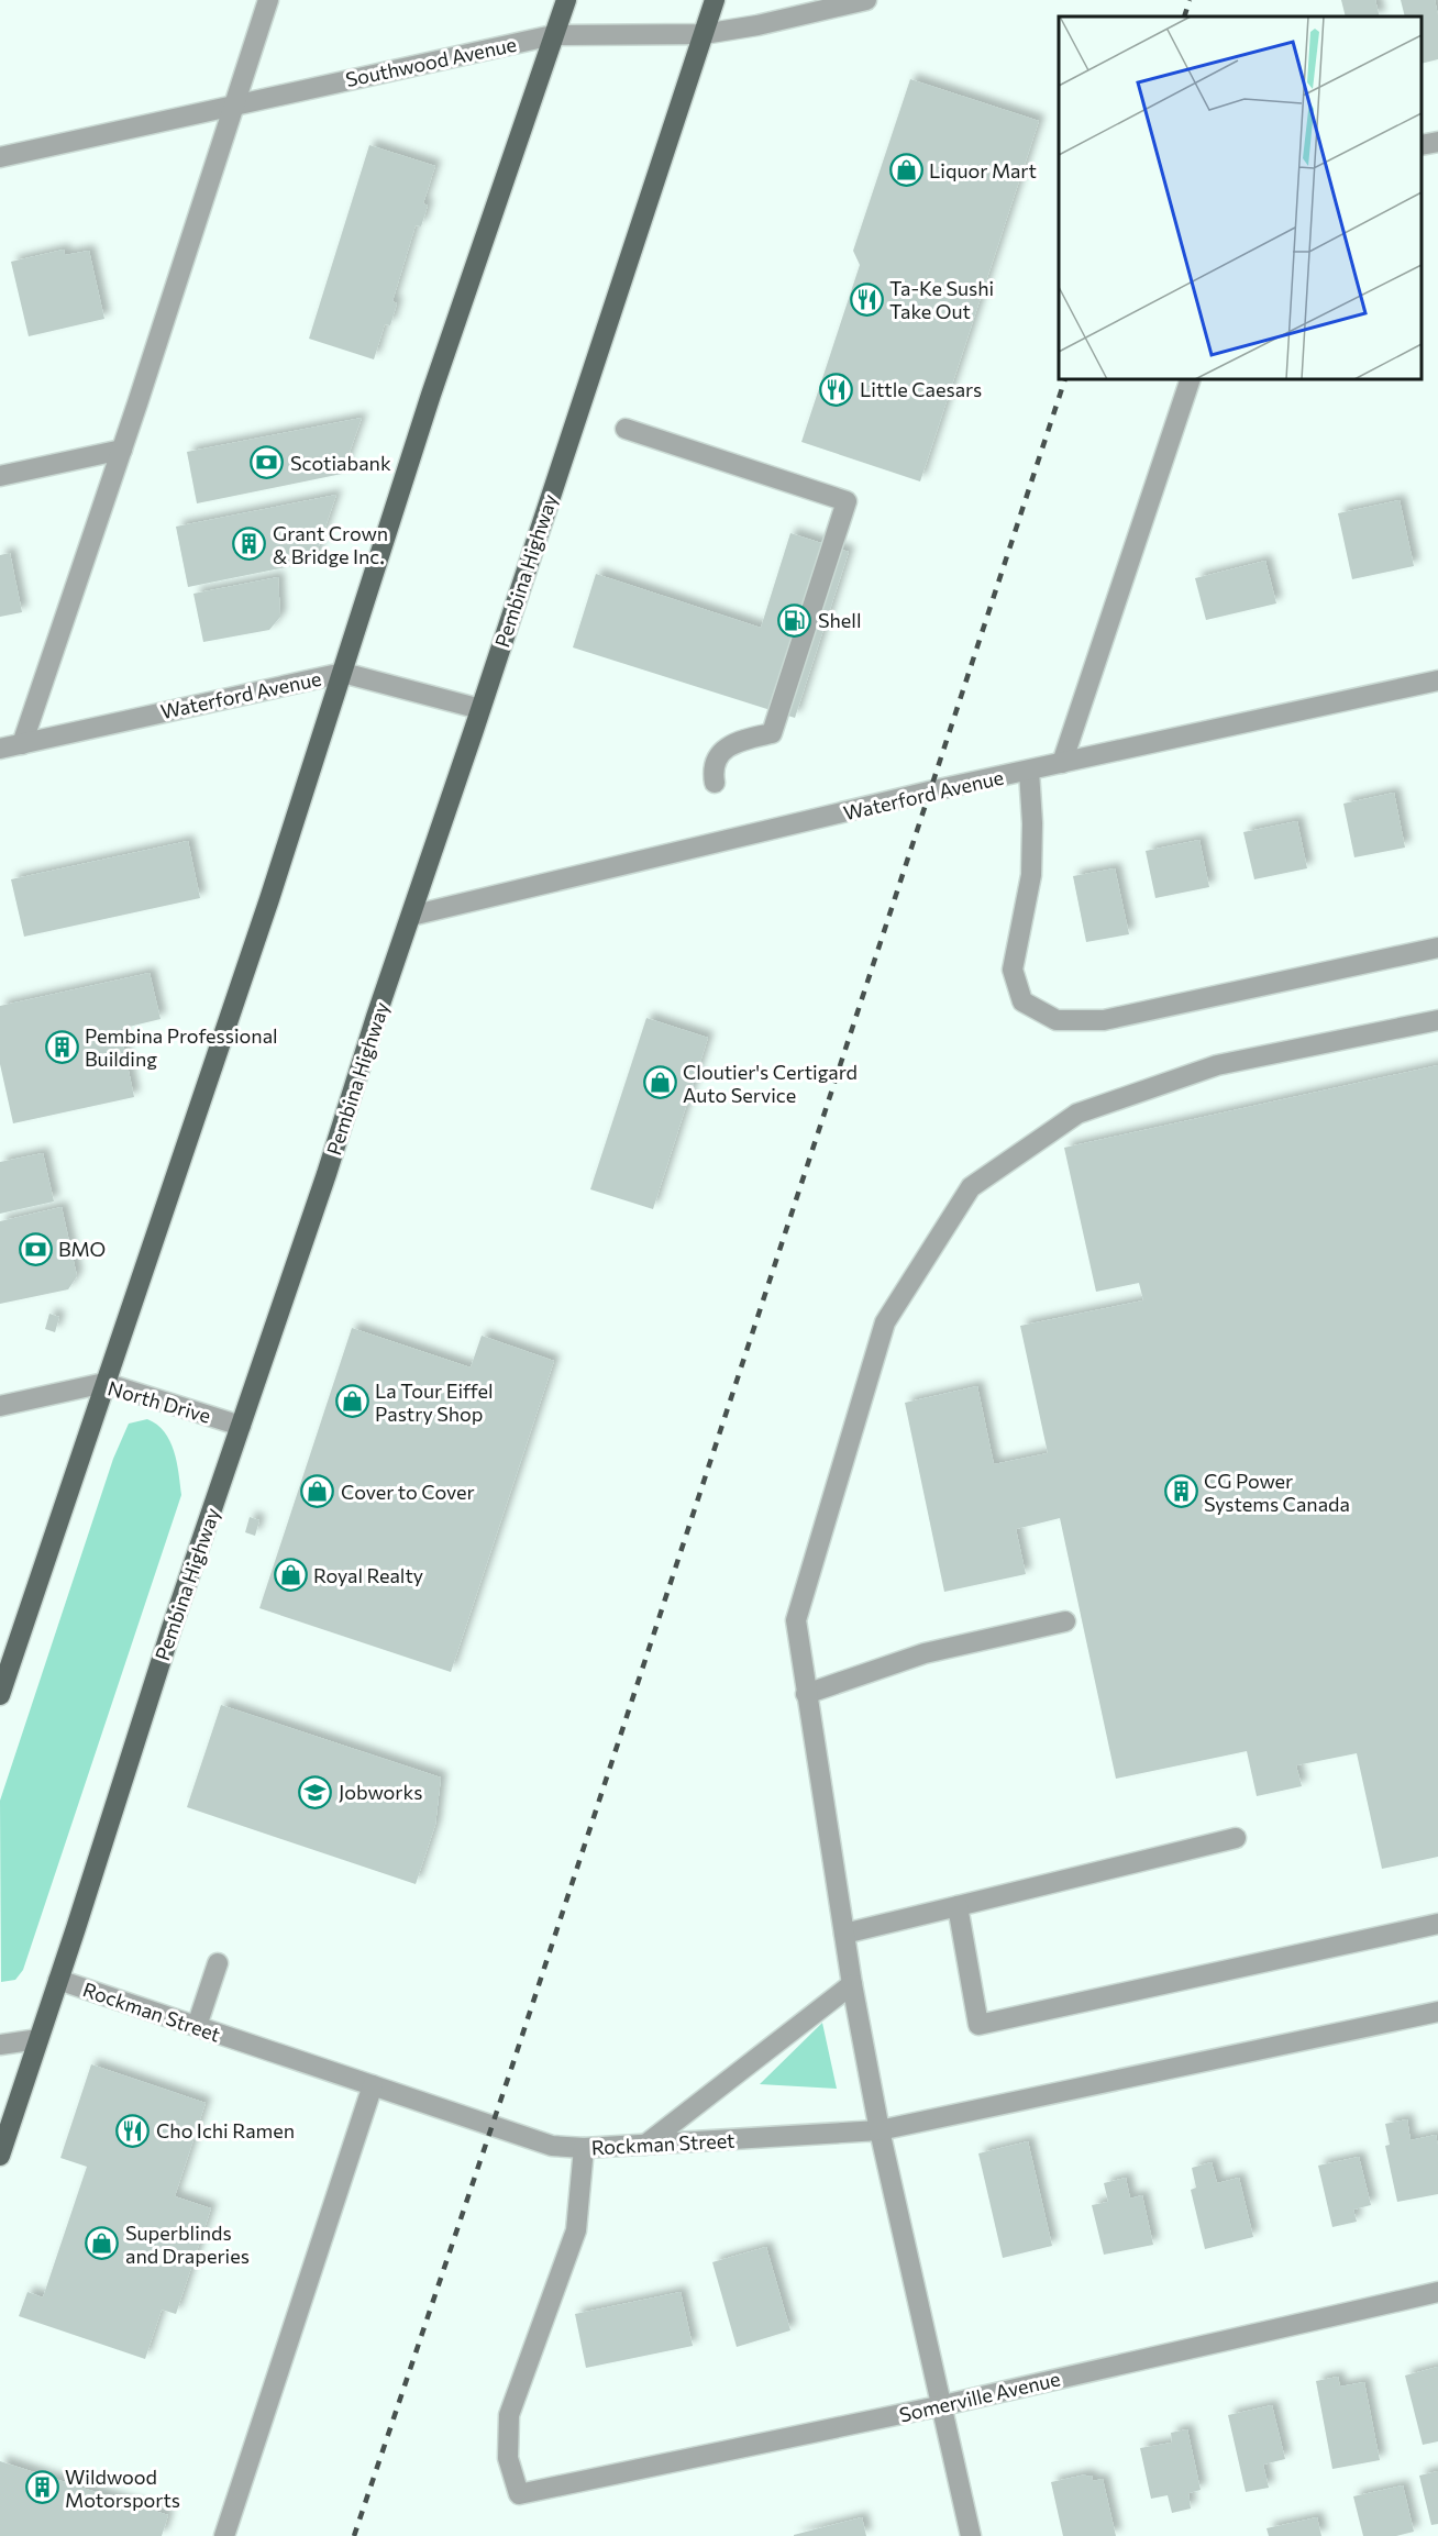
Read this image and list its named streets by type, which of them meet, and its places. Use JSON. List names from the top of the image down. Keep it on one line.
{"streets":{"main road":["Pembina Highway"],"street":["Southwood Avenue","Waterford Avenue","North Drive","Rockman Street","Somerville Avenue"]},"crossings":[["Southwood Avenue","Pembina Highway"],["Pembina Highway","Waterford Avenue"],["Pembina Highway","North Drive"],["Pembina Highway","Rockman Street"],["Rockman Street","Somerville Avenue"]],"places":{"shop":["Liquor Mart","Cloutier's Certigard Auto Service","La Tour Eiffel Pastry Shop","Cover to Cover","Royal Realty","Superblinds and Draperies"],"restaurant":["Ta-Ke Sushi Take Out","Little Caesars","Cho Ichi Ramen"],"bank":["Scotiabank","BMO"],"building":["Grant Crown & Bridge Inc.","Pembina Professional Building","CG Power Systems Canada","Wildwood Motorsports"],"fuel station":["Shell"],"school or university":["Jobworks"]}}
